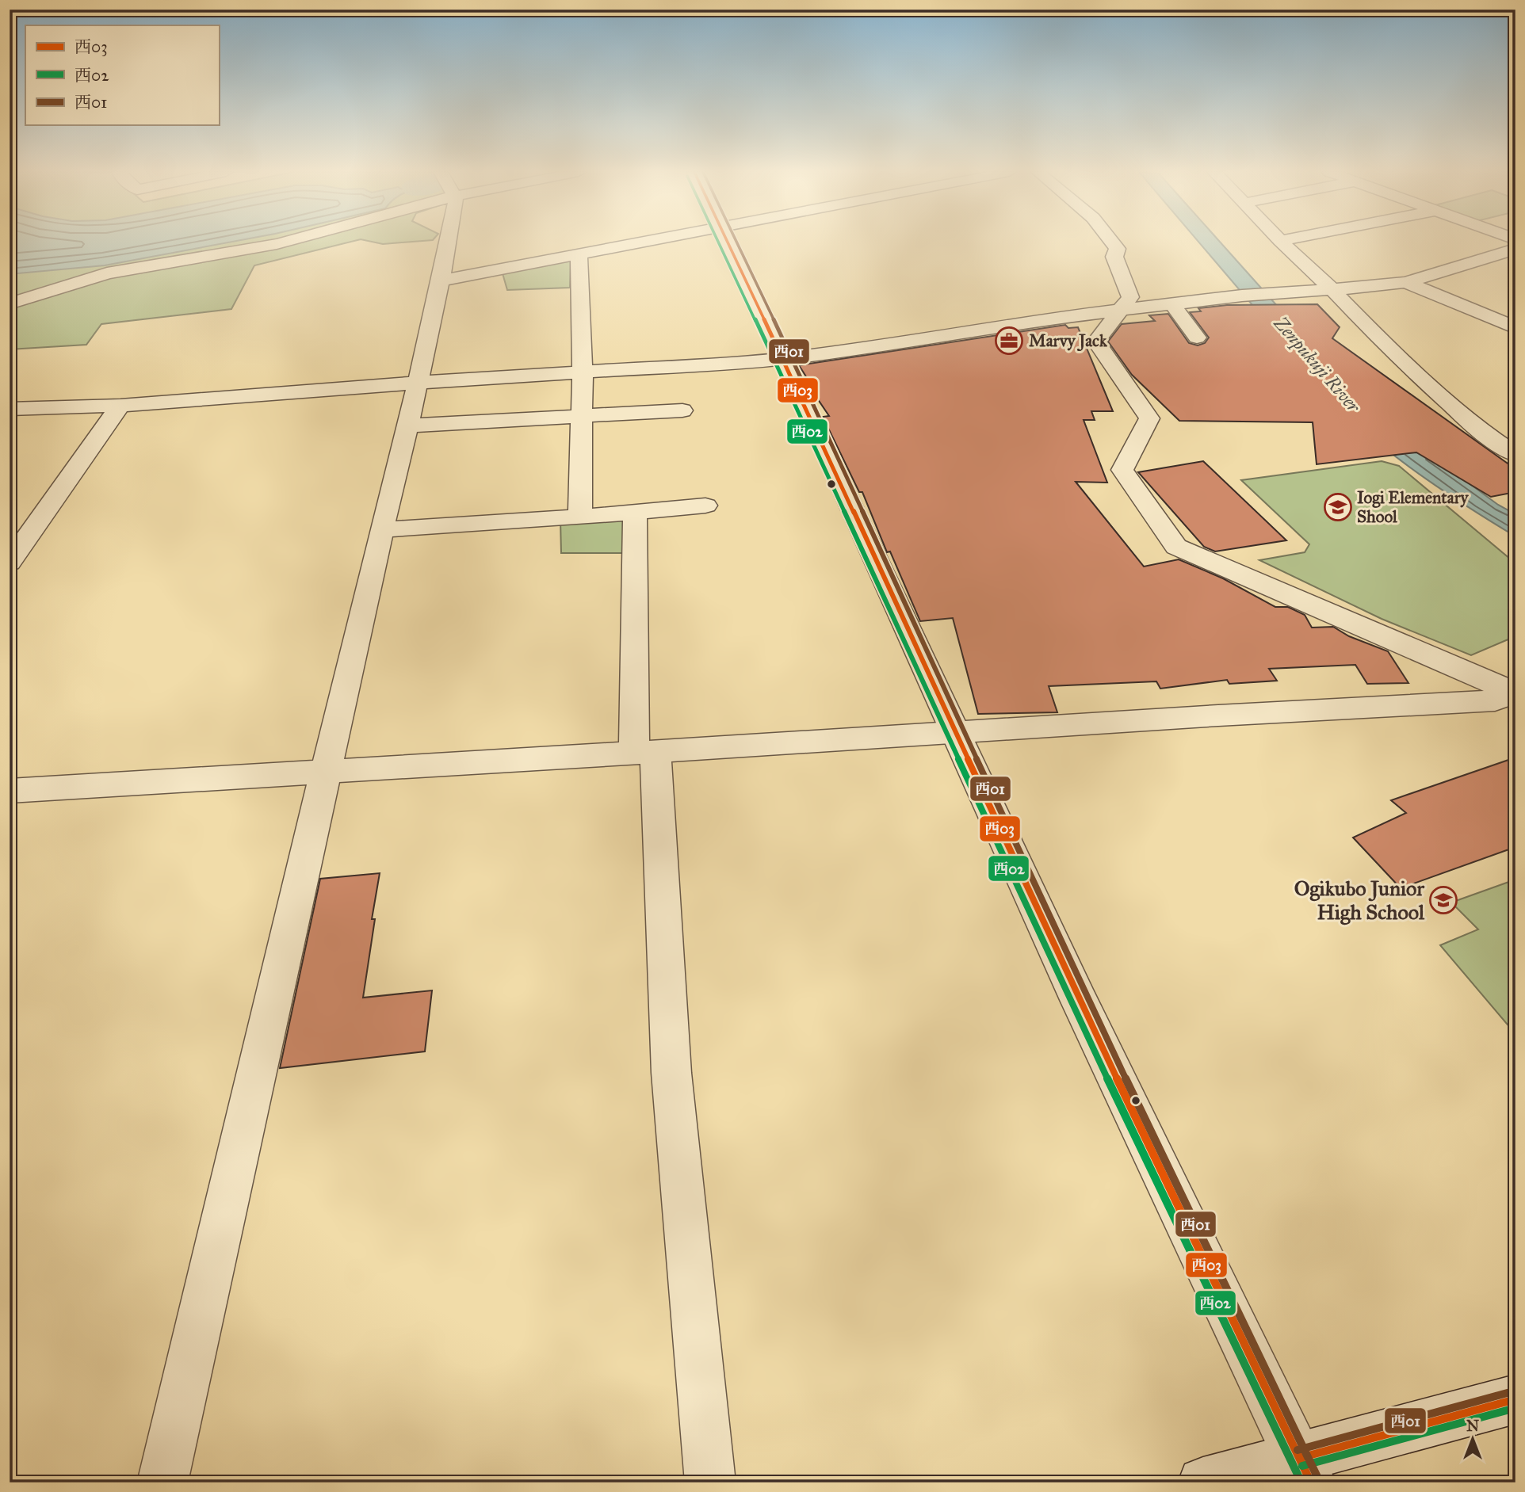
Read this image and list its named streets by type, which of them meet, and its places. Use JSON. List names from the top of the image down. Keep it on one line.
{"water":["Zenpukuji River"],"places":{"office":["Marvy Jack"],"school or university":["Iogi Elementary Shool","Ogikubo Junior High School"]},"lines":["transit line 西03","transit line 西02","transit line 西01"],"legend":["西03","西02","西01"],"north":"top"}
